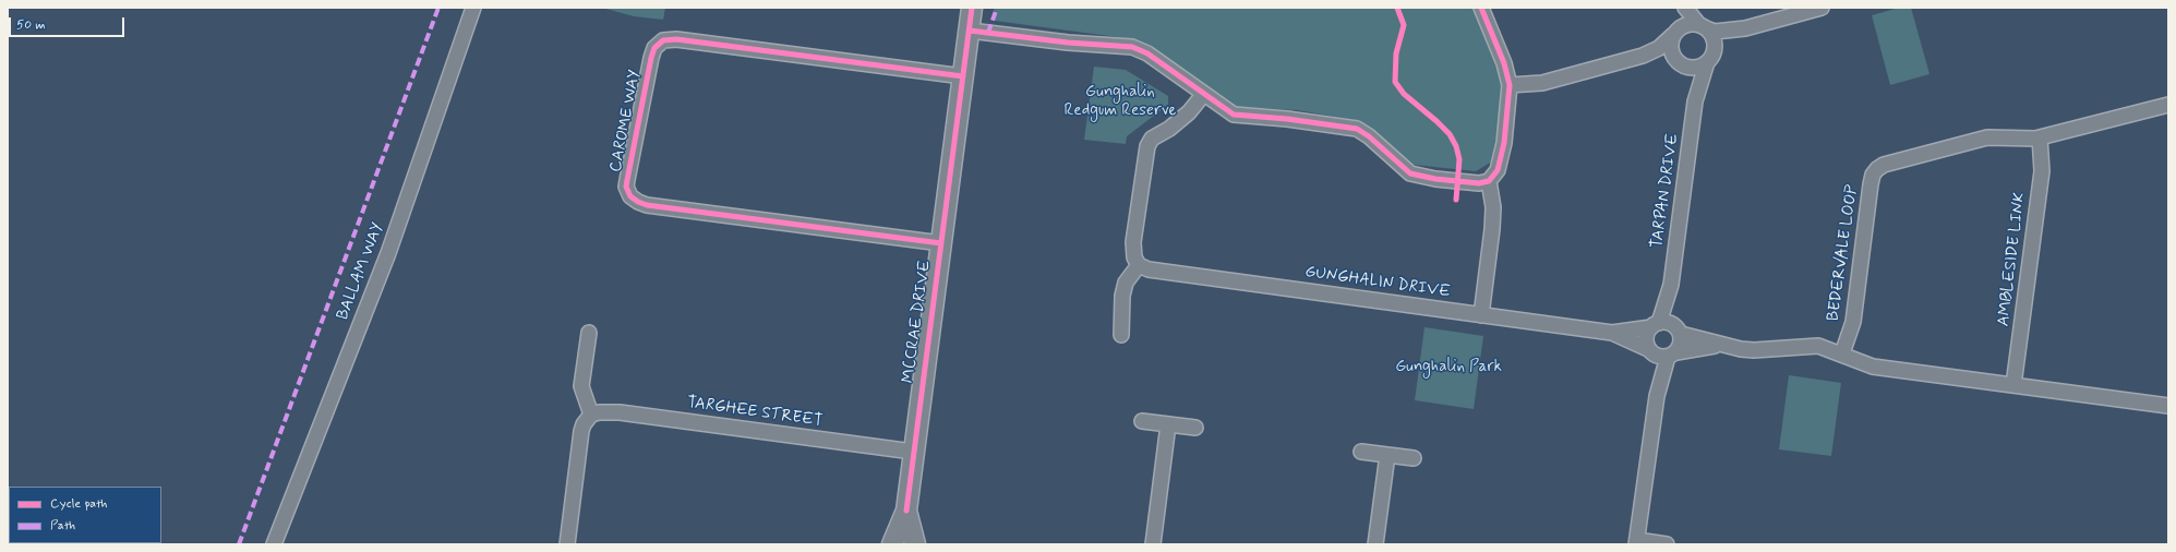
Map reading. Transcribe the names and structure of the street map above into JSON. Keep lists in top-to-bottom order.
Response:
{
  "streets": {
    "street": [
      "CAROME WAY",
      "TARPAN DRIVE",
      "BEDERVALE LOOP",
      "AMBLESIDE LINK",
      "BALLAM WAY",
      "GUNGHALIN DRIVE",
      "MCCRAE DRIVE",
      "TARGHEE STREET"
    ]
  },
  "crossings": [
    ["CAROME WAY", "MCCRAE DRIVE"],
    ["TARPAN DRIVE", "GUNGHALIN DRIVE"],
    ["BEDERVALE LOOP", "AMBLESIDE LINK"],
    ["MCCRAE DRIVE", "TARGHEE STREET"]
  ],
  "parks": ["Gunghalin Redgum Reserve", "Gunghalin Park"],
  "legend": ["Cycle path", "Path"],
  "scale_bar": "50 m"
}
